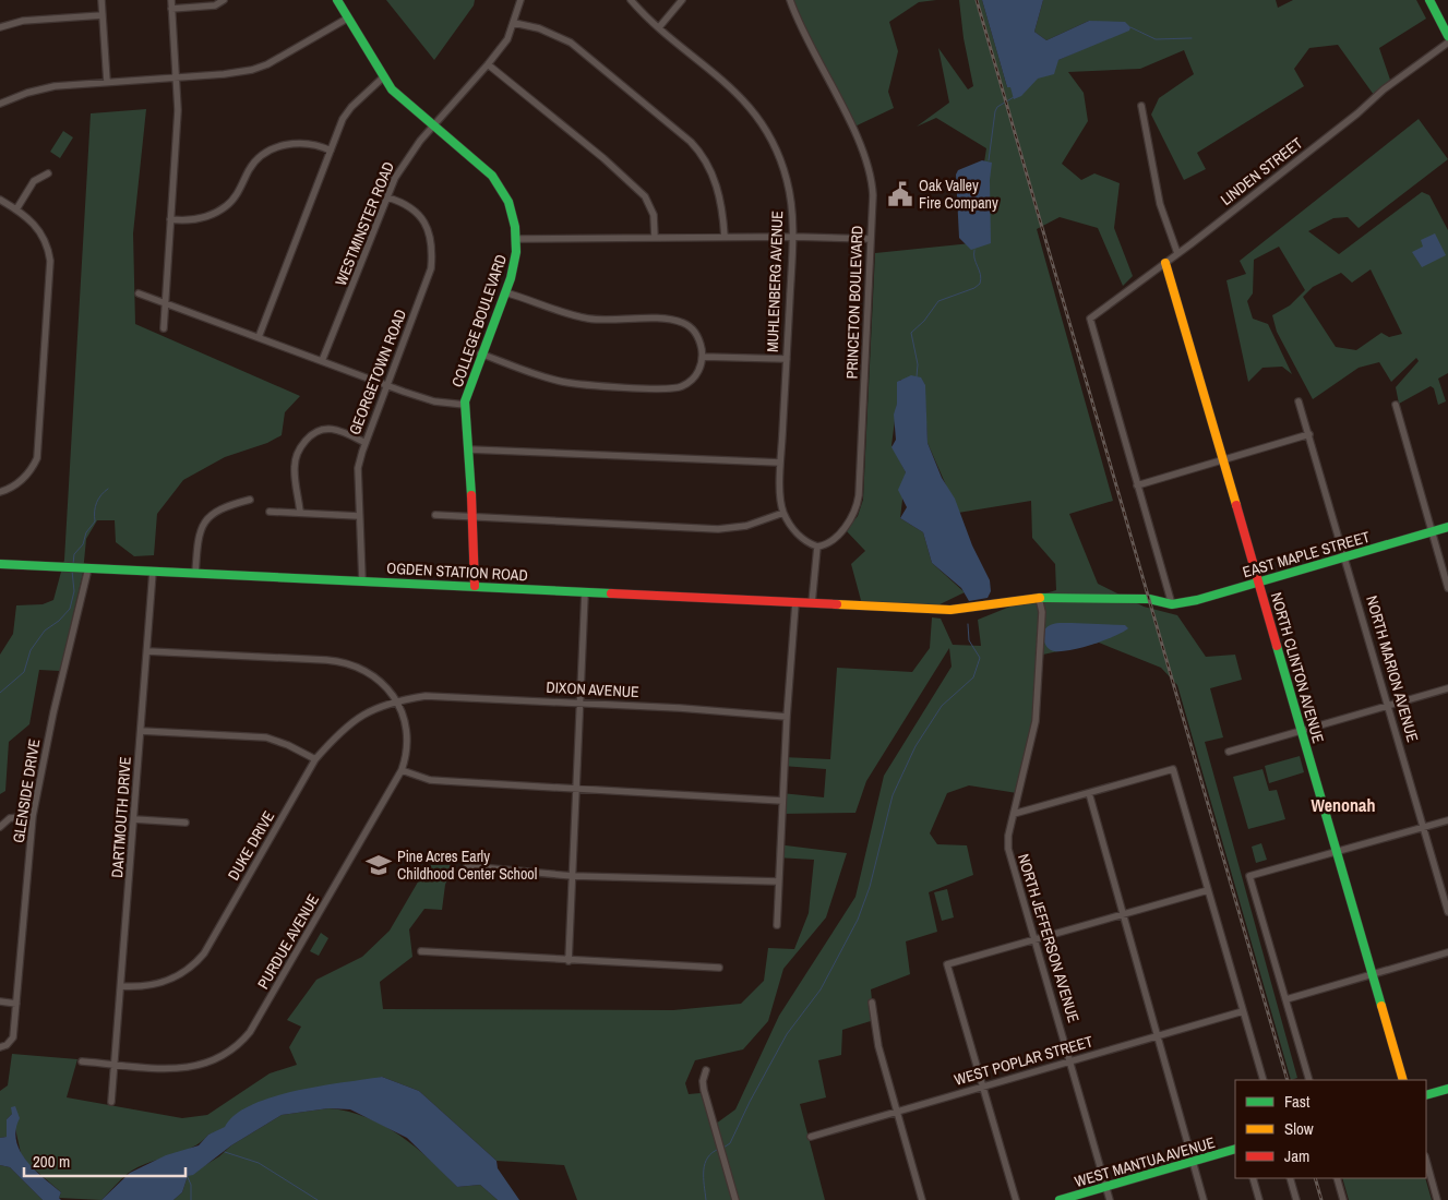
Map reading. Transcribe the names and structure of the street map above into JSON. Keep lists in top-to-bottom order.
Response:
{
  "streets": {
    "street": [
      "LINDEN STREET",
      "WESTMINSTER ROAD",
      "MUHLENBERG AVENUE",
      "PRINCETON BOULEVARD",
      "COLLEGE BOULEVARD",
      "GEORGETOWN ROAD",
      "EAST MAPLE STREET",
      "OGDEN STATION ROAD",
      "NORTH CLINTON AVENUE",
      "NORTH MARION AVENUE",
      "DIXON AVENUE",
      "GLENSIDE DRIVE",
      "DARTMOUTH DRIVE",
      "DUKE DRIVE",
      "NORTH JEFFERSON AVENUE",
      "PURDUE AVENUE",
      "WEST POPLAR STREET",
      "WEST MANTUA AVENUE"
    ]
  },
  "crossings": [
    ["LINDEN STREET", "NORTH CLINTON AVENUE"],
    ["WESTMINSTER ROAD", "COLLEGE BOULEVARD"],
    ["WESTMINSTER ROAD", "GEORGETOWN ROAD"],
    ["COLLEGE BOULEVARD", "OGDEN STATION ROAD"],
    ["GEORGETOWN ROAD", "OGDEN STATION ROAD"],
    ["EAST MAPLE STREET", "OGDEN STATION ROAD"],
    ["EAST MAPLE STREET", "NORTH CLINTON AVENUE"],
    ["EAST MAPLE STREET", "NORTH MARION AVENUE"],
    ["OGDEN STATION ROAD", "GLENSIDE DRIVE"],
    ["OGDEN STATION ROAD", "DARTMOUTH DRIVE"],
    ["OGDEN STATION ROAD", "NORTH JEFFERSON AVENUE"],
    ["DIXON AVENUE", "DUKE DRIVE"],
    ["DIXON AVENUE", "PURDUE AVENUE"],
    ["DARTMOUTH DRIVE", "DUKE DRIVE"],
    ["DARTMOUTH DRIVE", "PURDUE AVENUE"],
    ["DUKE DRIVE", "PURDUE AVENUE"],
    ["NORTH JEFFERSON AVENUE", "WEST POPLAR STREET"],
    ["NORTH JEFFERSON AVENUE", "WEST MANTUA AVENUE"]
  ],
  "districts": ["Wenonah"],
  "places": {
    "public building": ["Oak Valley Fire Company"],
    "school or university": ["Pine Acres Early Childhood Center School"]
  },
  "legend": ["Fast", "Slow", "Jam"],
  "scale_bar": "200 m"
}
